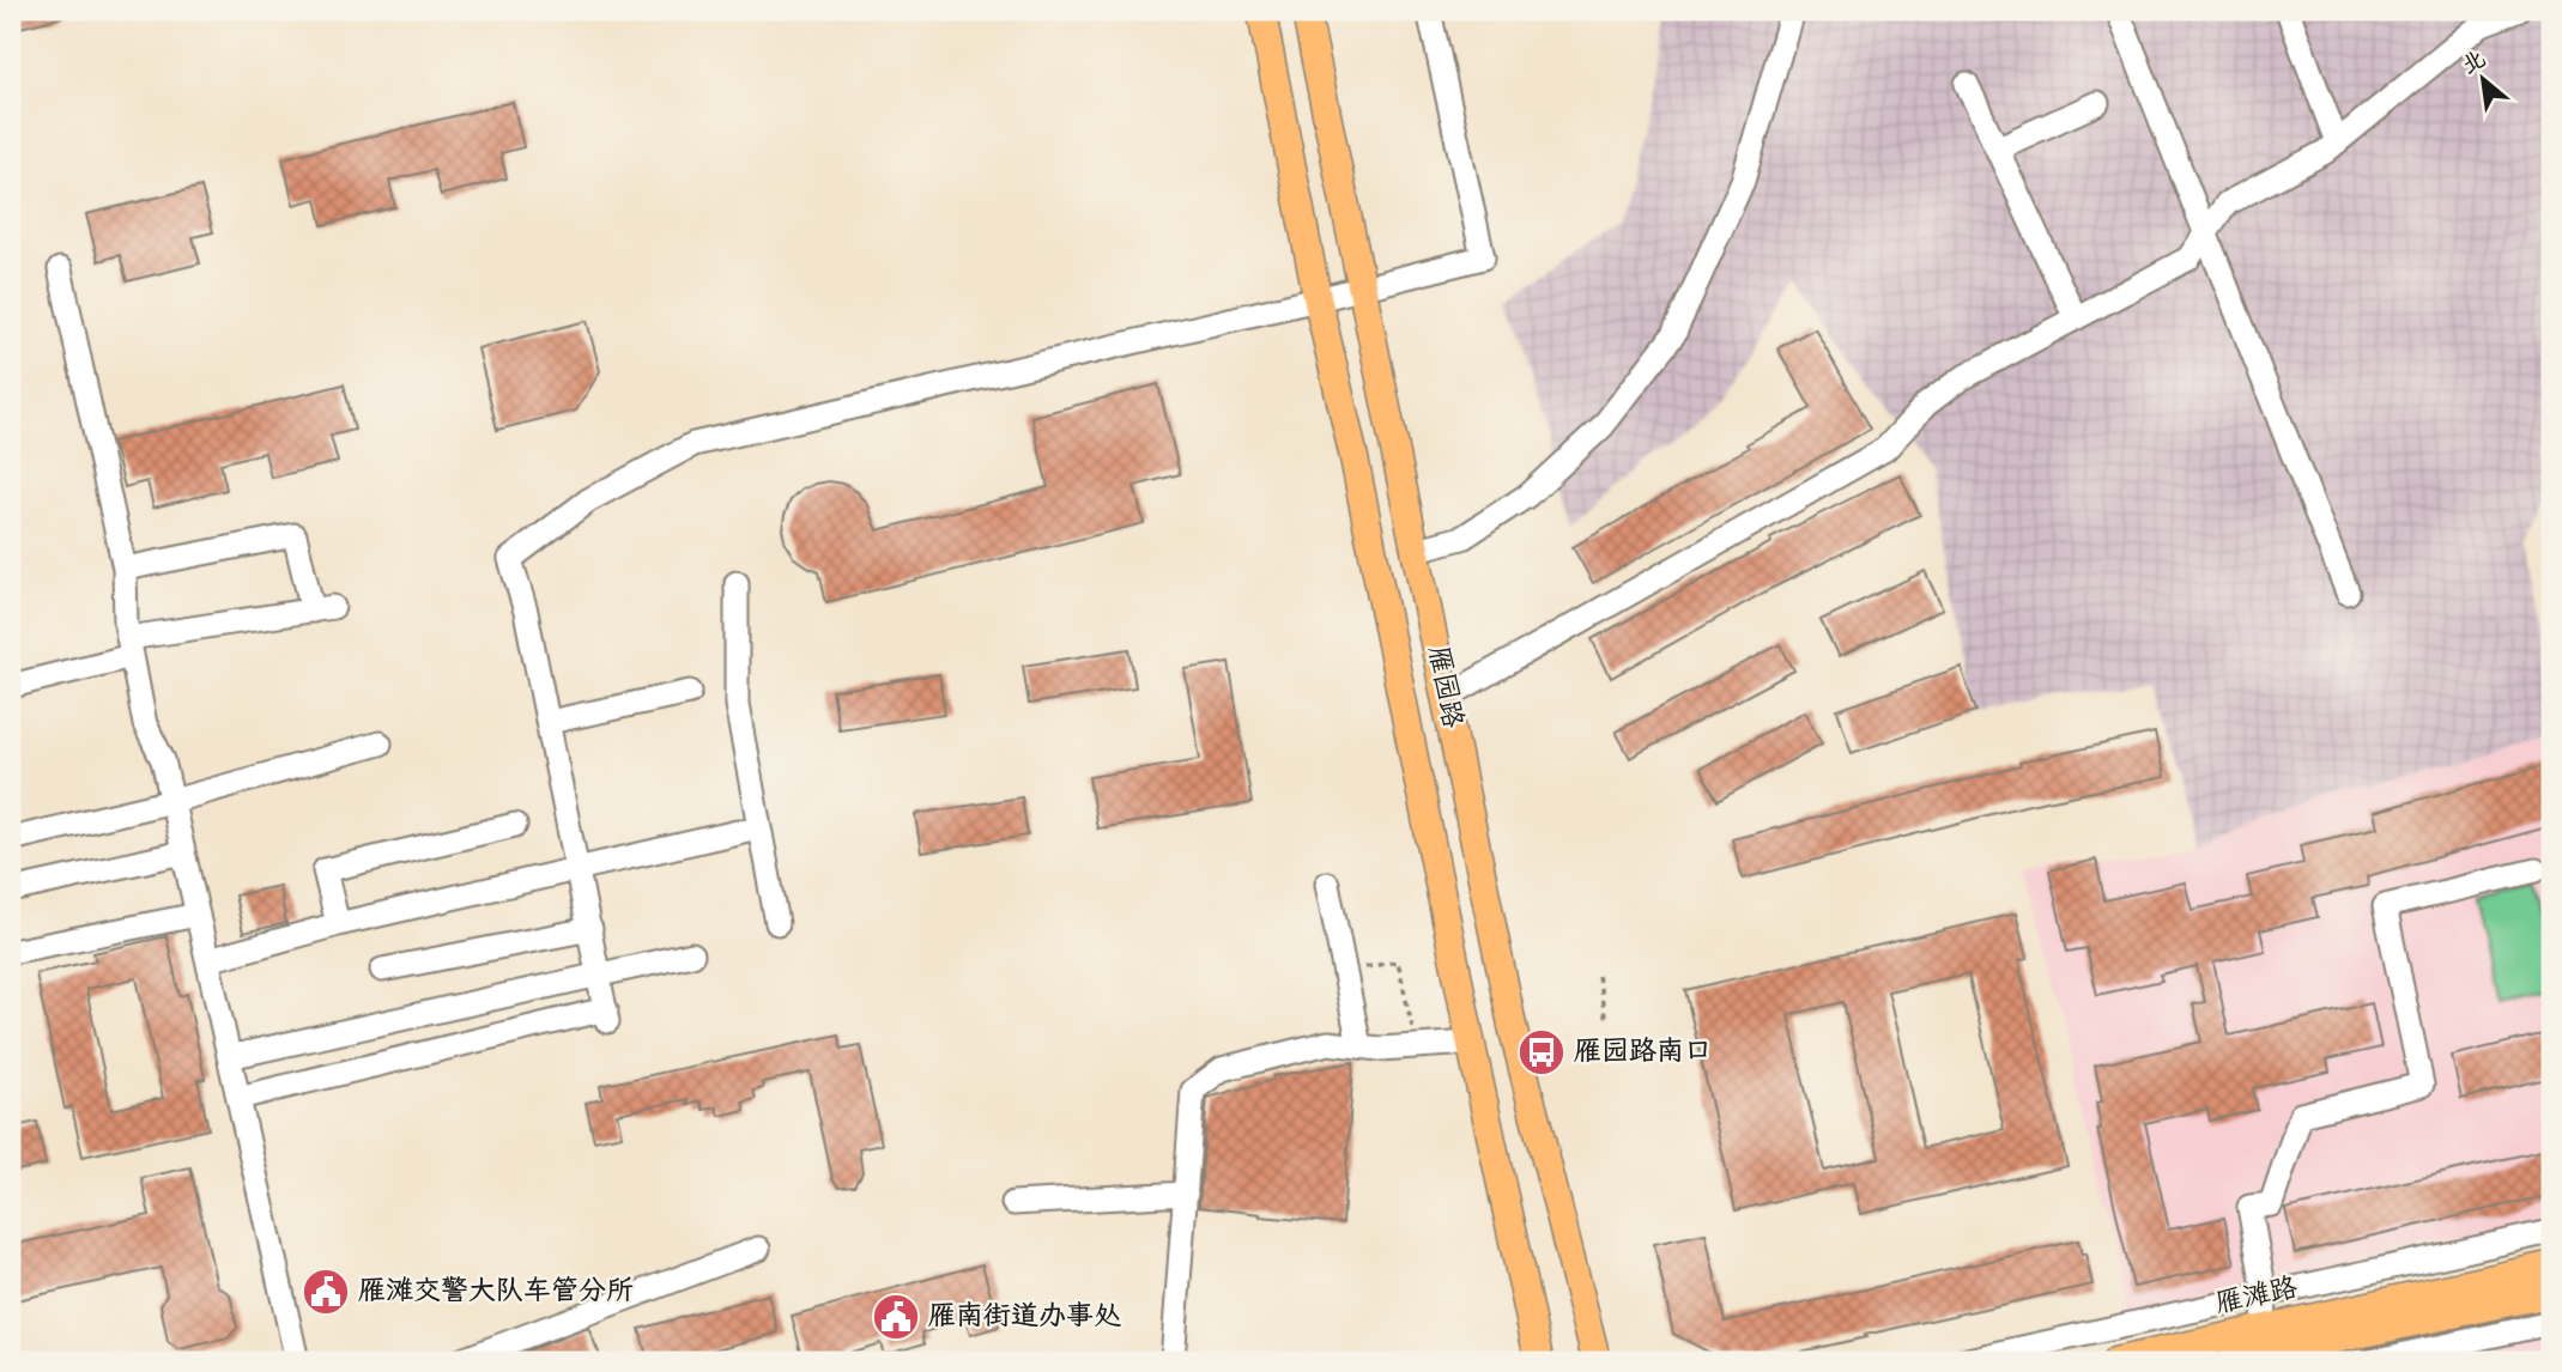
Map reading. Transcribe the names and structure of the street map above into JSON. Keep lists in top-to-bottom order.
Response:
{
  "streets": {
    "main road": ["雁园路", "雁滩路"]
  },
  "places": {
    "bus stop": ["雁园路南口"],
    "public building": ["雁滩交警大队车管分所", "雁南街道办事处"]
  },
  "north": "top left"
}
